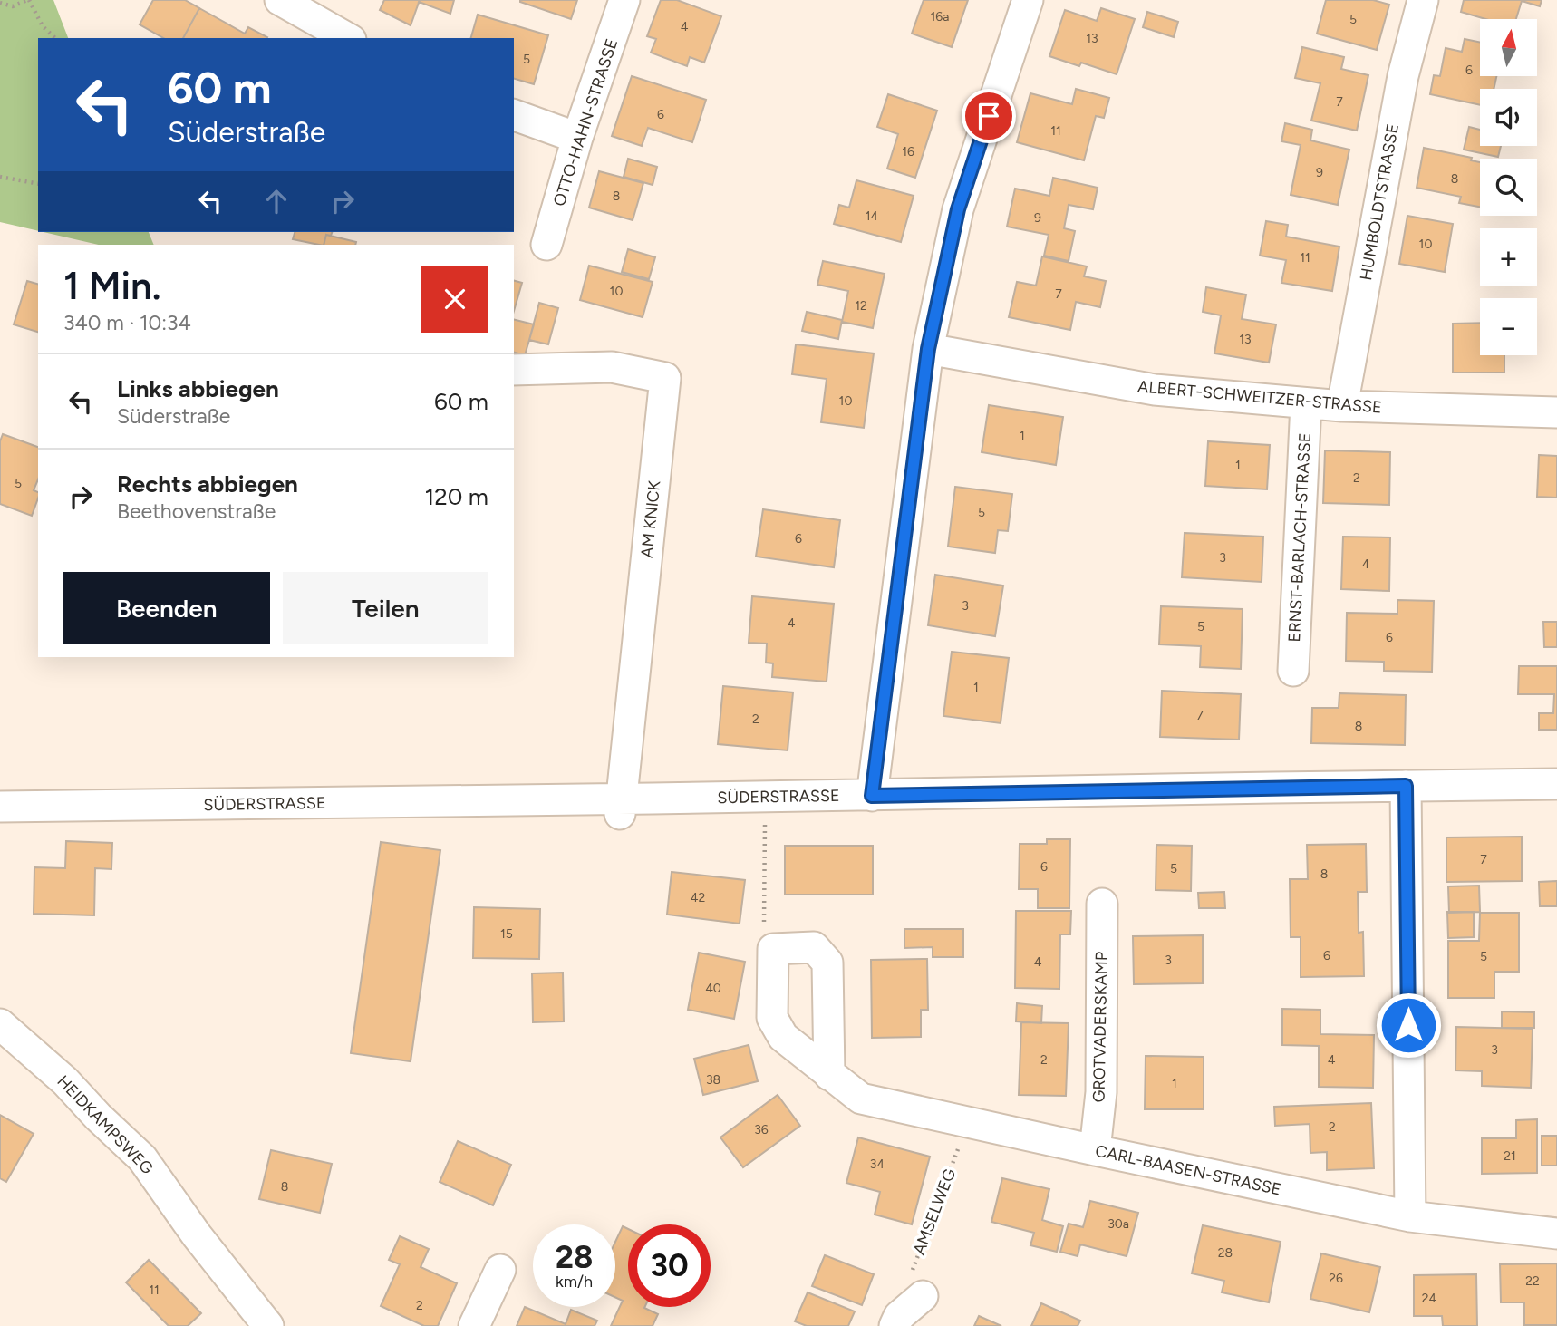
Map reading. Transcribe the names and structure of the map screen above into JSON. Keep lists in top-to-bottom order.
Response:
{
  "streets": {
    "street": [
      "OTTO-HAHN-STRASSE",
      "HUMBOLDTSTRASSE",
      "ALBERT-SCHWEITZER-STRASSE",
      "AM KNICK",
      "ERNST-BARLACH-STRASSE",
      "SÜDERSTRASSE",
      "GROTVADERSKAMP",
      "HEIDKAMPSWEG",
      "CARL-BAASEN-STRASSE"
    ],
    "path": ["AMSELWEG"]
  },
  "crossings": [
    ["HUMBOLDTSTRASSE", "ALBERT-SCHWEITZER-STRASSE"],
    ["ALBERT-SCHWEITZER-STRASSE", "ERNST-BARLACH-STRASSE"],
    ["AM KNICK", "SÜDERSTRASSE"],
    ["GROTVADERSKAMP", "CARL-BAASEN-STRASSE"],
    ["CARL-BAASEN-STRASSE", "AMSELWEG"]
  ],
  "house_numbers": [
    "16a",
    "5",
    "4",
    "13",
    "5",
    "6",
    "7",
    "6",
    "11",
    "16",
    "9",
    "8",
    "8",
    "14",
    "9",
    "10",
    "11",
    "10",
    "7",
    "12",
    "13",
    "10",
    "1",
    "1",
    "2",
    "5",
    "5",
    "6",
    "3",
    "4",
    "3",
    "4",
    "5",
    "6",
    "1",
    "7",
    "2",
    "8",
    "7",
    "6",
    "5",
    "8",
    "42",
    "15",
    "6",
    "5",
    "3",
    "4",
    "40",
    "3",
    "2",
    "4",
    "38",
    "1",
    "2",
    "36",
    "21",
    "34",
    "8",
    "30a",
    "28",
    "26",
    "22",
    "11",
    "24",
    "2"
  ],
  "north": "top",
  "page": {
    "map_buttons": ["+", "−"],
    "turn": ["60 m", "Süderstraße"],
    "heading": ["1 Min.", "340 m · 10:34"],
    "list": [
      {
        "name": "Links abbiegen",
        "note": "Süderstraße",
        "value": "60 m"
      },
      {
        "name": "Rechts abbiegen",
        "note": "Beethovenstraße",
        "value": "120 m"
      }
    ],
    "buttons": ["Beenden", "Teilen"],
    "speed": "28 km/h",
    "limit": "30"
  }
}
